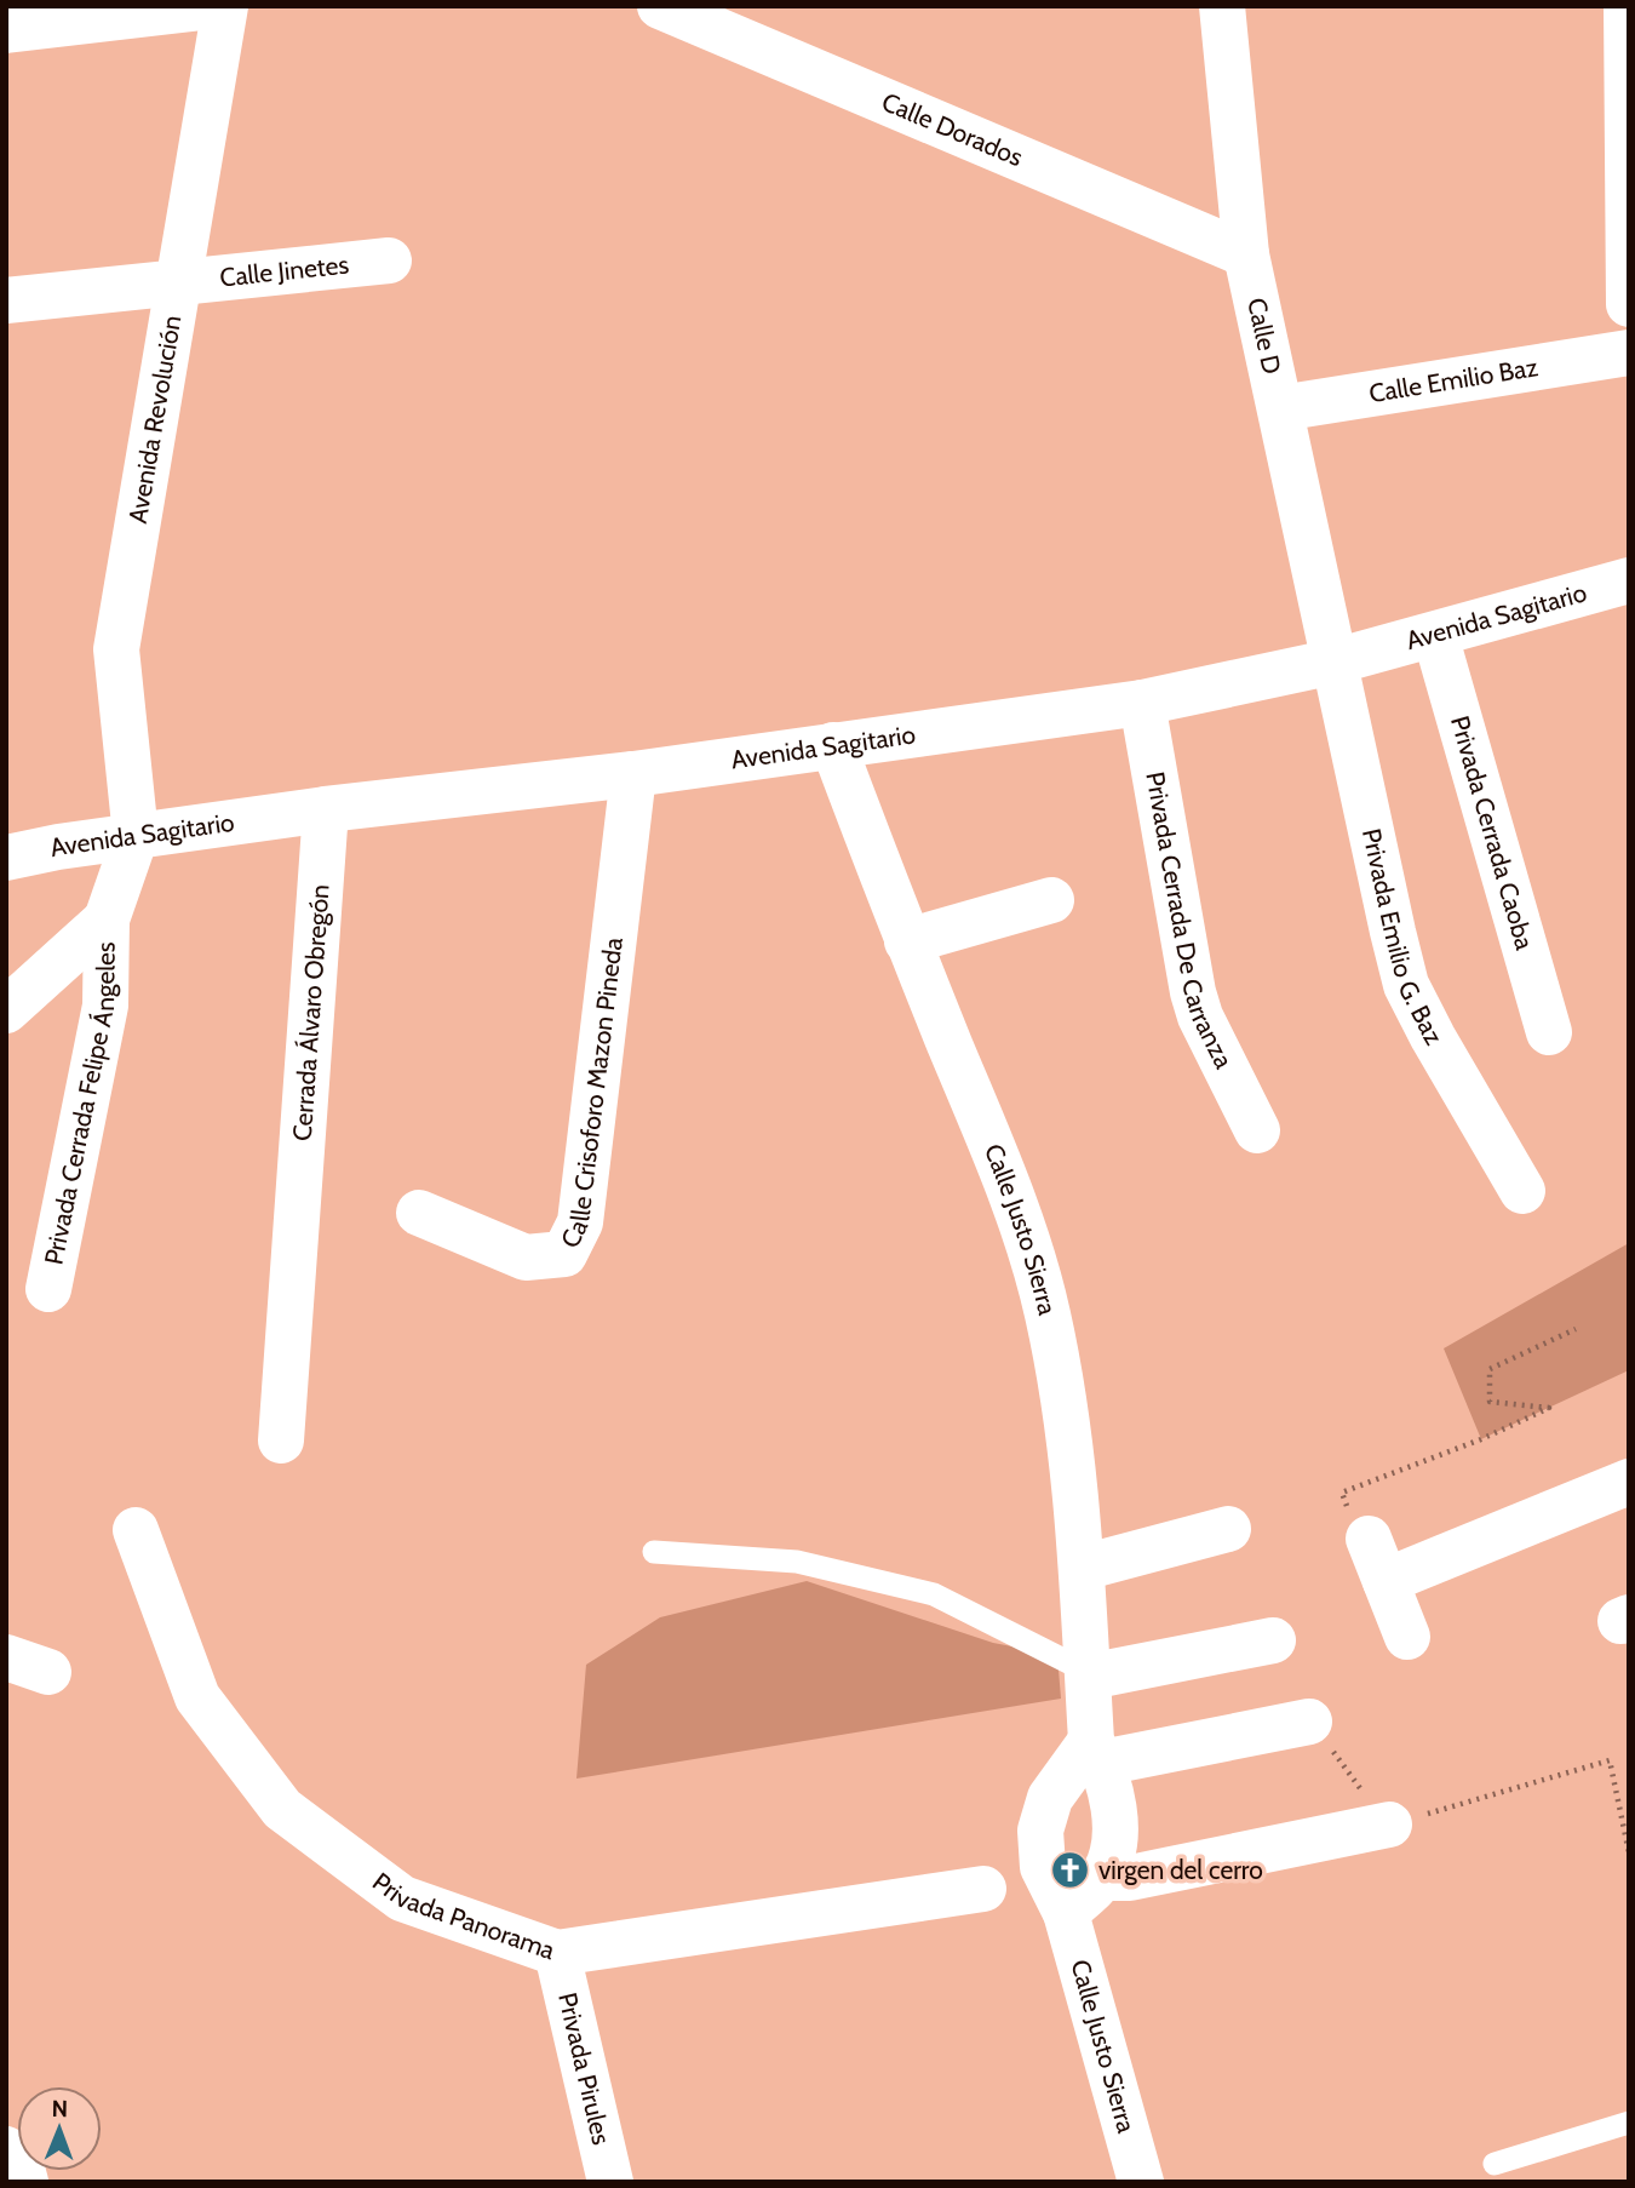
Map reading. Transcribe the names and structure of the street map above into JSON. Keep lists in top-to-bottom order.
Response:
{
  "streets": {
    "street": [
      "Calle Dorados",
      "Calle Jinetes",
      "Calle D",
      "Calle Emilio Baz",
      "Avenida Revolución",
      "Avenida Sagitario",
      "Privada Cerrada Caoba",
      "Privada Cerrada De Carranza",
      "Privada Emilio G. Baz",
      "Cerrada Álvaro Obregón",
      "Calle Crisoforo Mazon Pineda",
      "Privada Cerrada Felipe Ángeles",
      "Calle Justo Sierra",
      "Privada Panorama",
      "Privada Pirules"
    ]
  },
  "crossings": [
    ["Calle Dorados", "Calle D"],
    ["Calle Jinetes", "Avenida Revolución"],
    ["Calle D", "Calle Emilio Baz"],
    ["Calle D", "Avenida Sagitario"],
    ["Calle D", "Privada Emilio G. Baz"],
    ["Avenida Revolución", "Avenida Sagitario"],
    ["Avenida Sagitario", "Privada Cerrada Caoba"],
    ["Avenida Sagitario", "Privada Cerrada De Carranza"],
    ["Avenida Sagitario", "Privada Emilio G. Baz"],
    ["Avenida Sagitario", "Cerrada Álvaro Obregón"],
    ["Avenida Sagitario", "Calle Crisoforo Mazon Pineda"],
    ["Avenida Sagitario", "Calle Justo Sierra"],
    ["Privada Panorama", "Privada Pirules"]
  ],
  "places": {
    "church": ["virgen del cerro"]
  },
  "north": "top"
}
